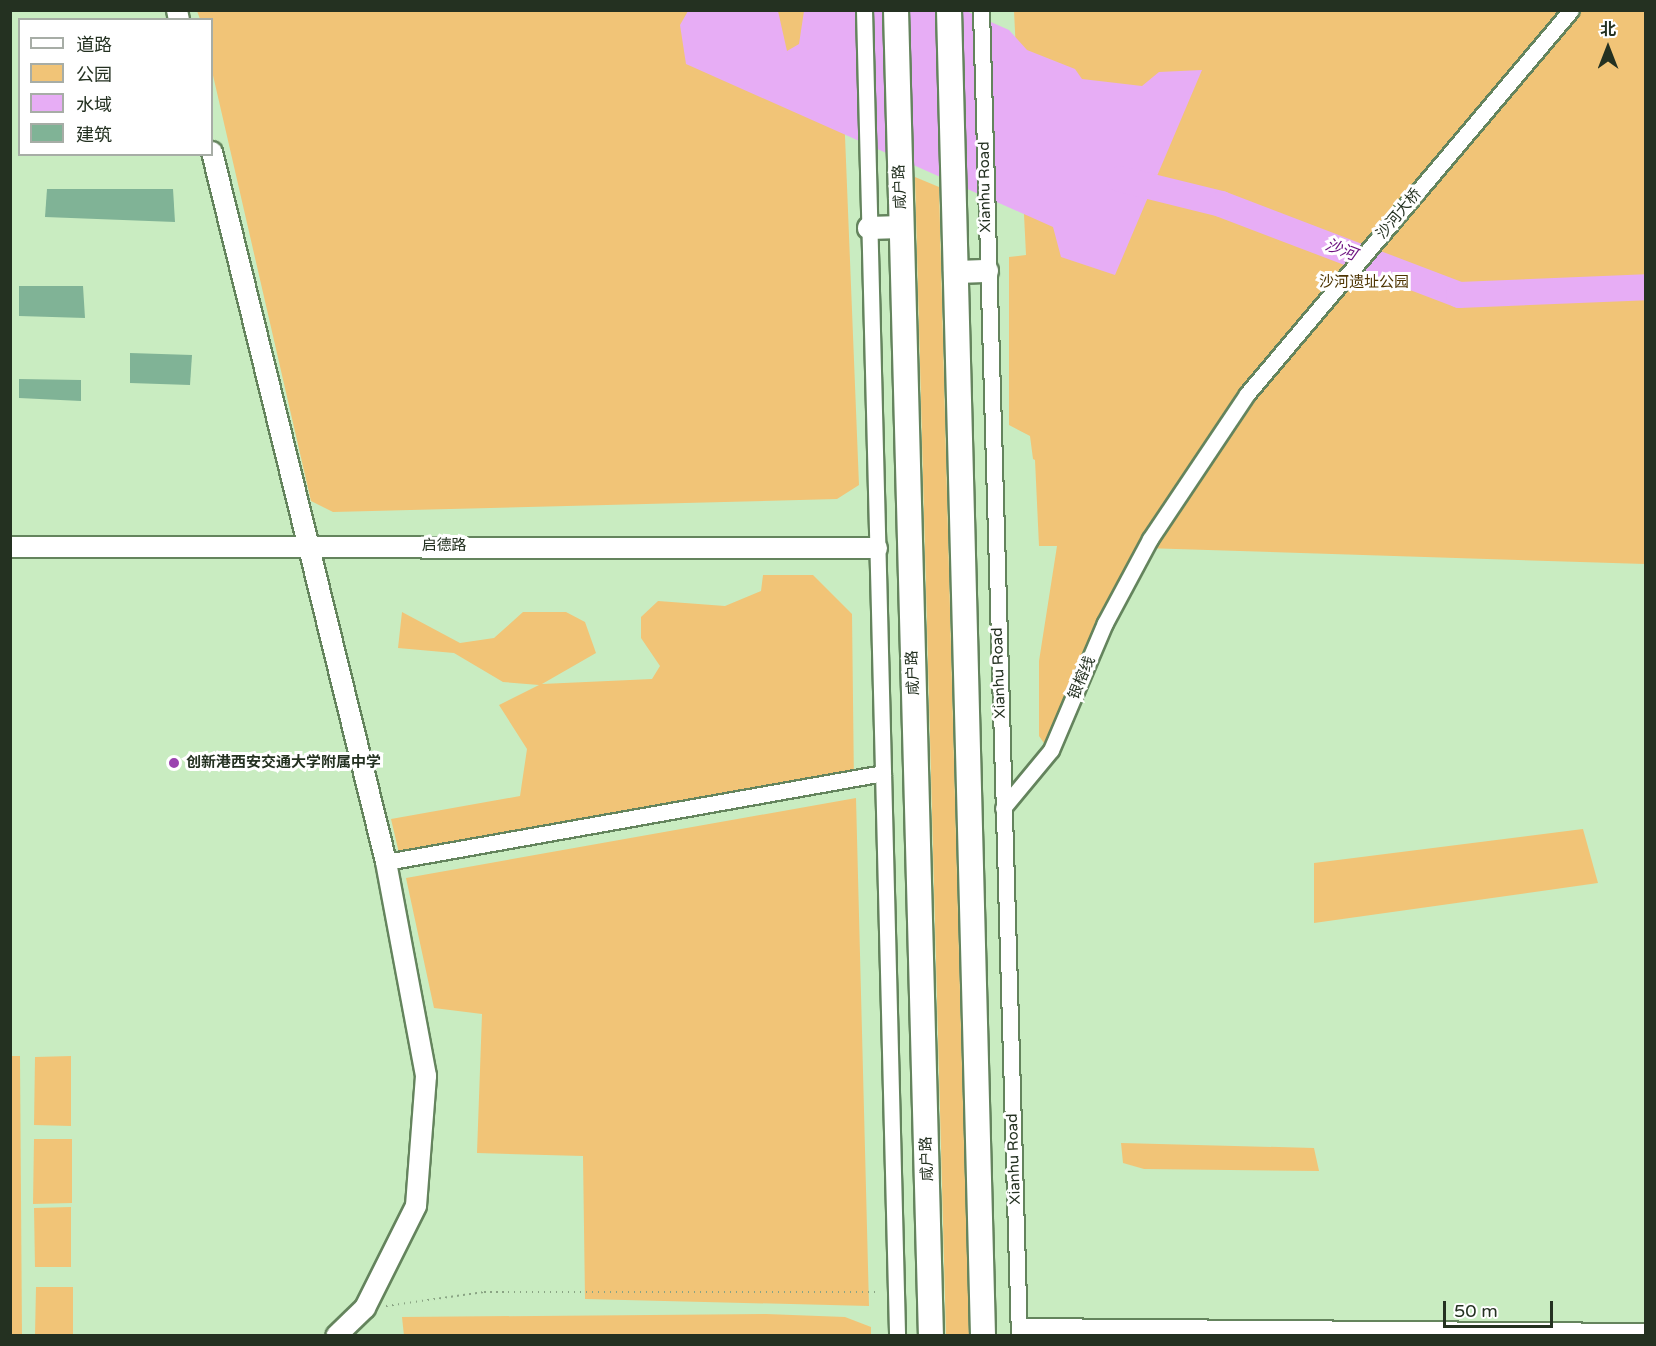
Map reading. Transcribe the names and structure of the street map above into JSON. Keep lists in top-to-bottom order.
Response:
{
  "streets": {
    "main road": ["咸户路"],
    "street": [
      "Xianhu Road",
      "沙河大桥",
      "启德路",
      "银榕线"
    ]
  },
  "crossings": [
    ["Xianhu Road", "银榕线"],
    ["沙河大桥", "银榕线"]
  ],
  "water": ["沙河"],
  "parks": ["沙河遗址公园"],
  "places": ["创新港西安交通大学附属中学"],
  "legend": [
    "道路",
    "公园",
    "水域",
    "建筑"
  ],
  "scale_bar": "50 m",
  "north": "top"
}
